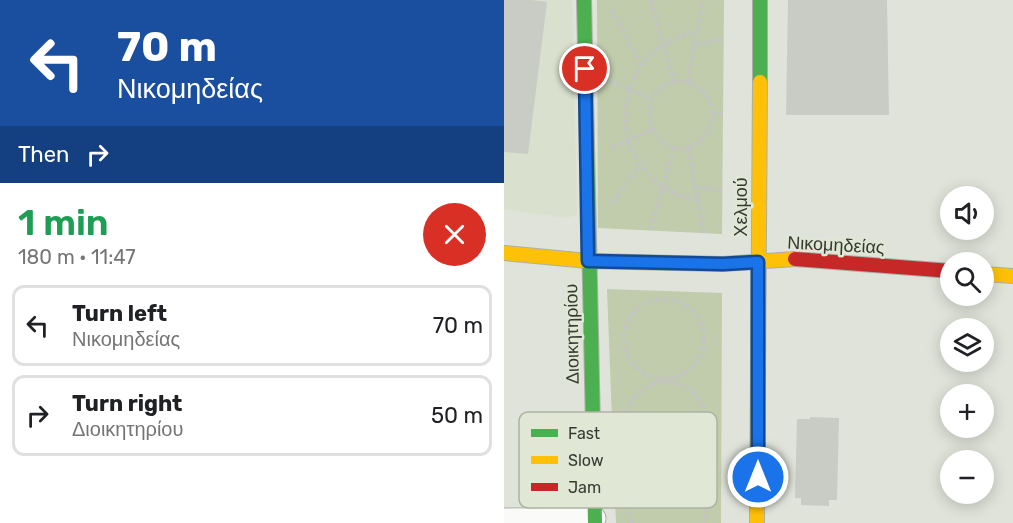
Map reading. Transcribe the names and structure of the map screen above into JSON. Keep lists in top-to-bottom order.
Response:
{
  "streets": {
    "street": ["Χελμού", "Νικομηδείας", "Διοικητηρίου"]
  },
  "crossings": [
    ["Χελμού", "Νικομηδείας"],
    ["Νικομηδείας", "Διοικητηρίου"]
  ],
  "legend": ["Fast", "Slow", "Jam"],
  "page": {
    "turn": ["70 m", "Νικομηδείας"],
    "then": "Then",
    "heading": ["1 min", "180 m · 11:47"],
    "map_buttons": ["+", "−"],
    "list": [
      {
        "name": "Turn left",
        "note": "Νικομηδείας",
        "value": "70 m"
      },
      {
        "name": "Turn right",
        "note": "Διοικητηρίου",
        "value": "50 m"
      }
    ]
  }
}
